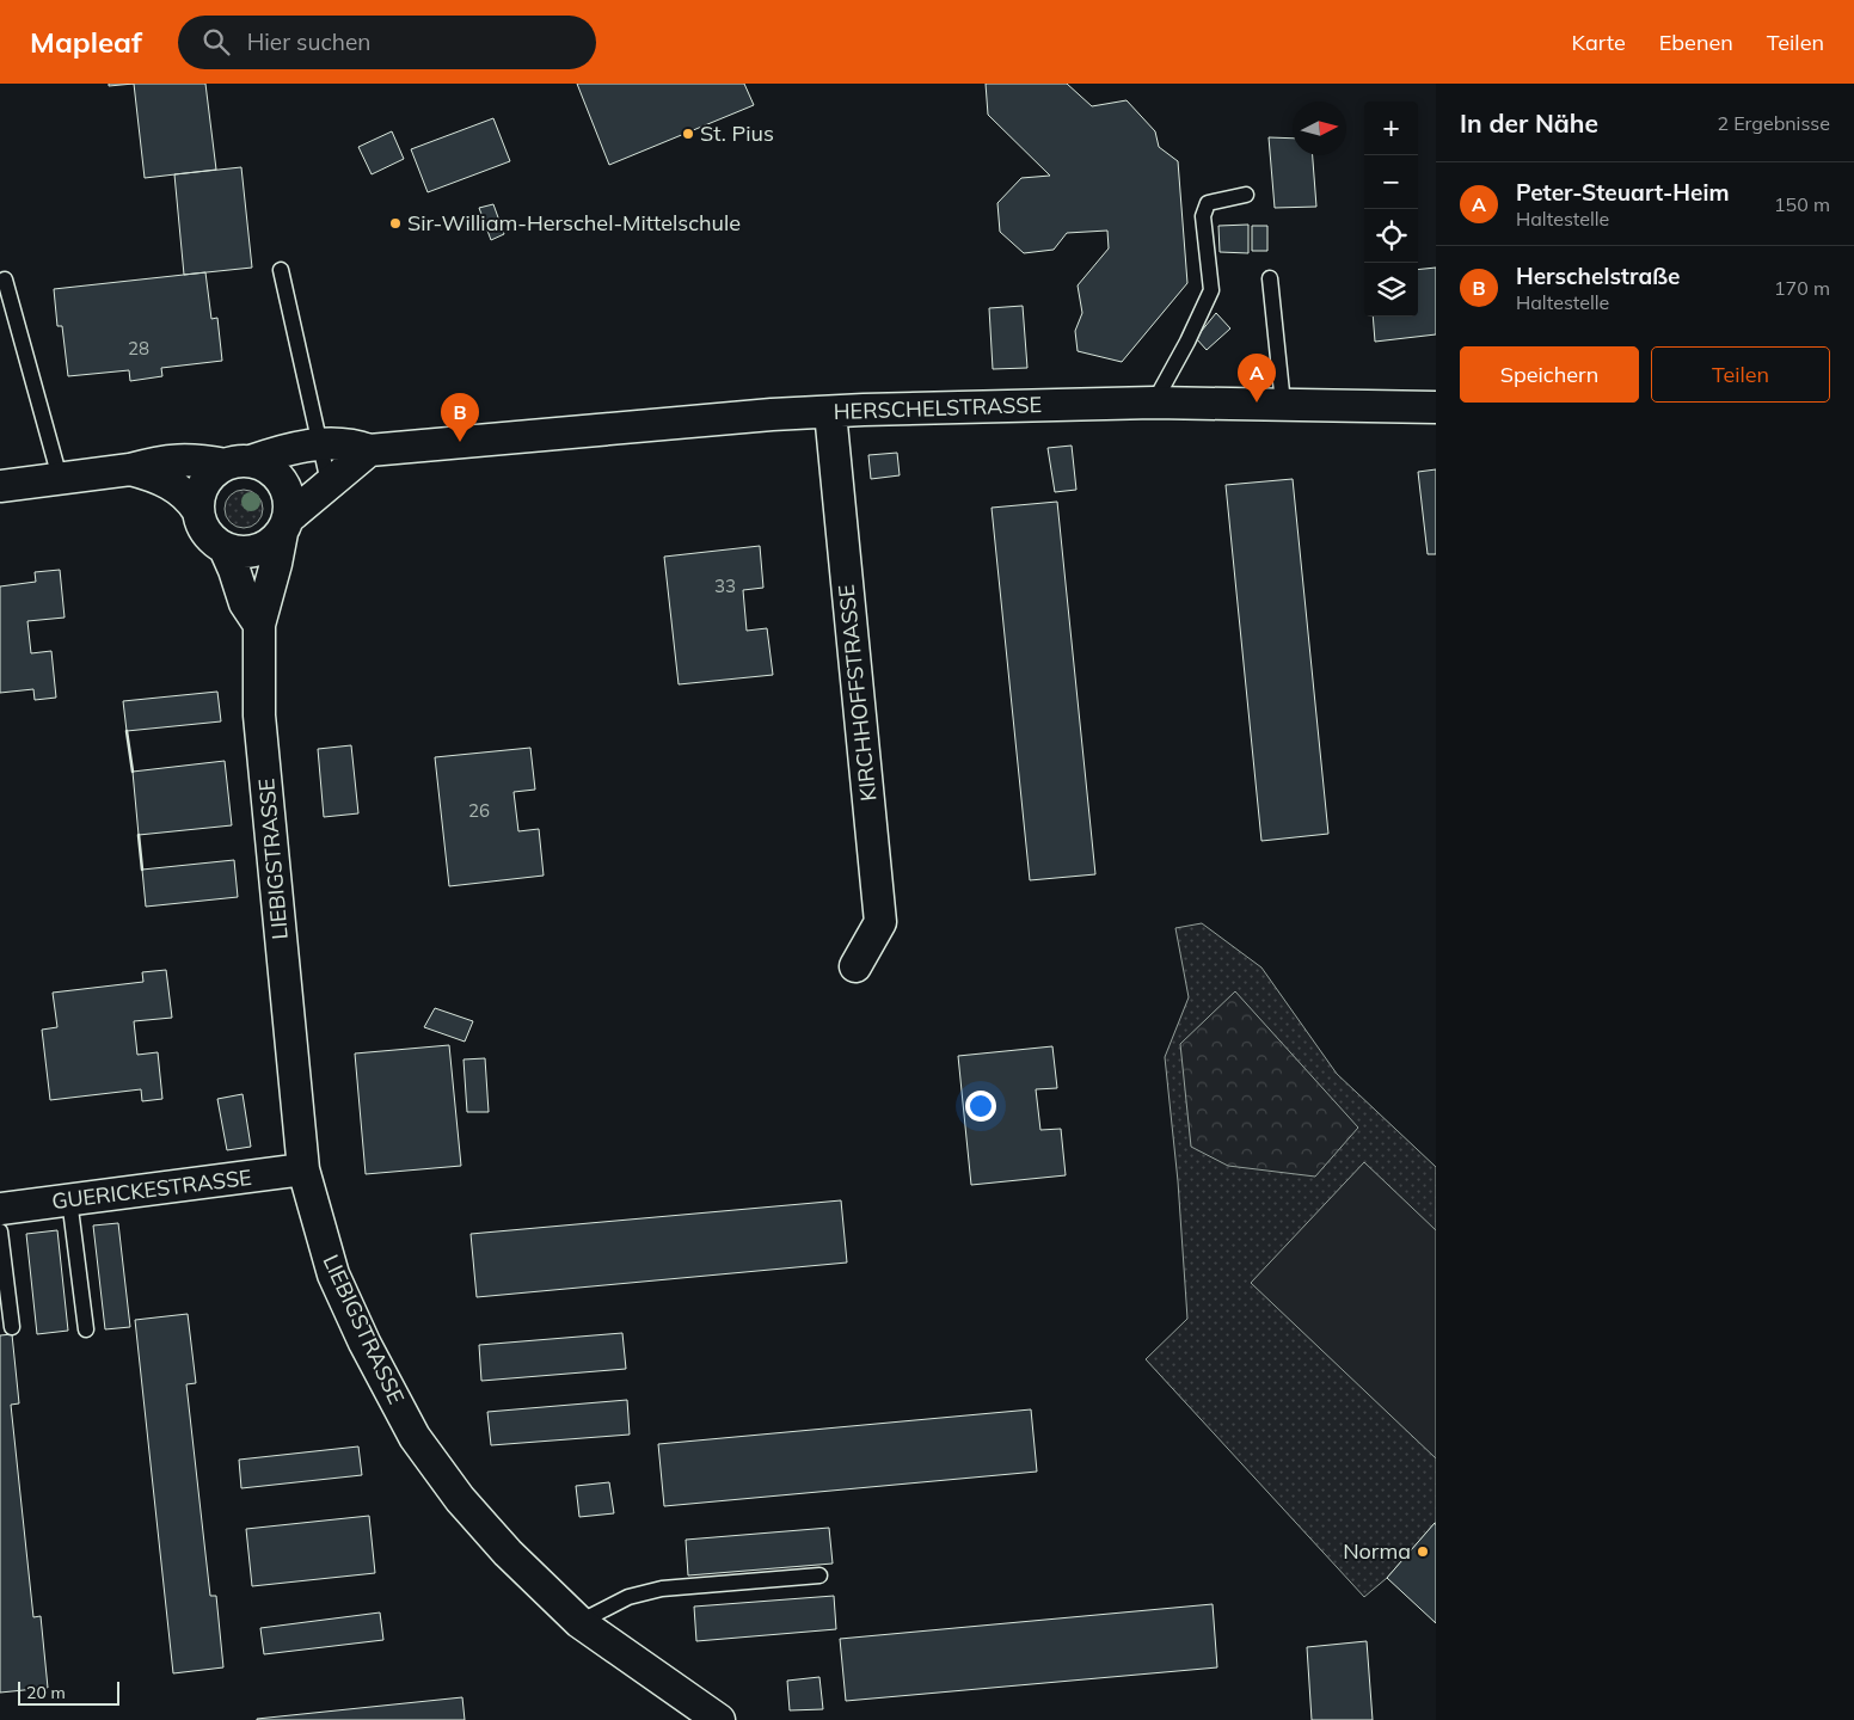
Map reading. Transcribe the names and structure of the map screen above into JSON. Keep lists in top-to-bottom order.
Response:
{
  "streets": {
    "street": [
      "HERSCHELSTRASSE",
      "KIRCHHOFFSTRASSE",
      "LIEBIGSTRASSE",
      "GUERICKESTRASSE"
    ]
  },
  "crossings": [
    ["HERSCHELSTRASSE", "KIRCHHOFFSTRASSE"],
    ["HERSCHELSTRASSE", "LIEBIGSTRASSE"],
    ["LIEBIGSTRASSE", "GUERICKESTRASSE"]
  ],
  "places": ["St. Pius", "Sir-William-Herschel-Mittelschule", "Norma"],
  "house_numbers": ["28", "33", "26"],
  "scale_bar": "20 m",
  "north": "right",
  "page": {
    "header": "Mapleaf",
    "search": "Hier suchen",
    "nav": ["Karte", "Ebenen", "Teilen"],
    "heading": ["In der Nähe", "2 Ergebnisse"],
    "map_buttons": ["+", "−"],
    "list": [
      {
        "mark": "A",
        "name": "Peter-Steuart-Heim",
        "note": "Haltestelle",
        "value": "150 m"
      },
      {
        "mark": "B",
        "name": "Herschelstraße",
        "note": "Haltestelle",
        "value": "170 m"
      }
    ],
    "buttons": ["Speichern", "Teilen"],
    "pins": ["A", "B"],
    "scale": "20 m"
  }
}
